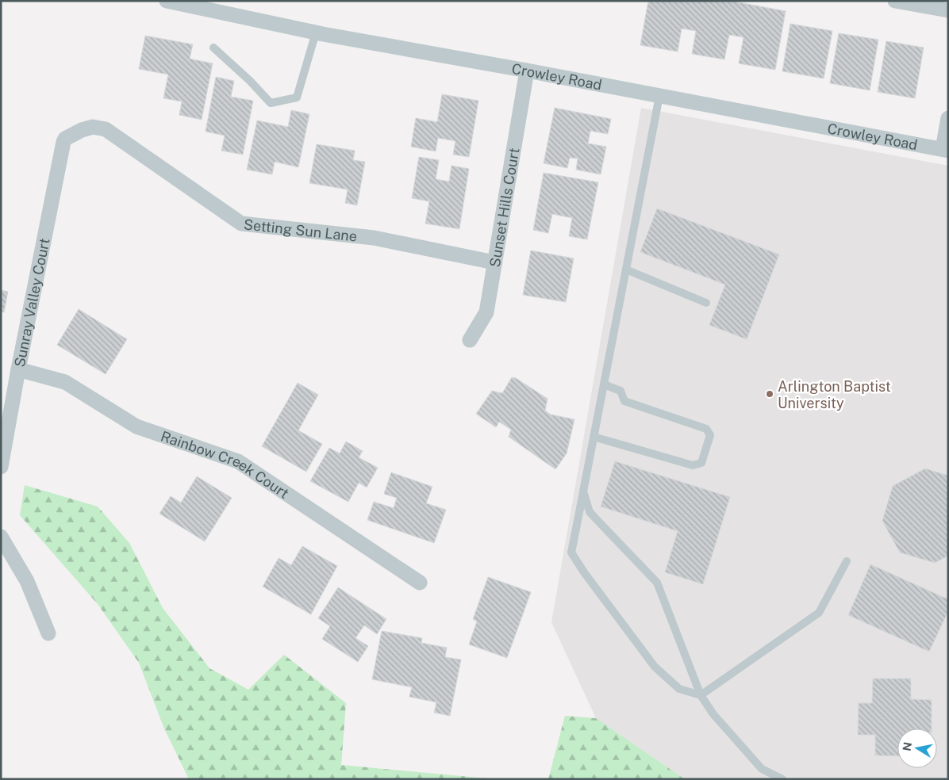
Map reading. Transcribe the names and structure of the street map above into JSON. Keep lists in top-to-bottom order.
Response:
{
  "streets": {
    "street": [
      "Crowley Road",
      "Sunset Hills Court",
      "Setting Sun Lane",
      "Sunray Valley Court",
      "Rainbow Creek Court"
    ]
  },
  "crossings": [
    ["Crowley Road", "Sunset Hills Court"],
    ["Sunset Hills Court", "Setting Sun Lane"],
    ["Setting Sun Lane", "Sunray Valley Court"],
    ["Sunray Valley Court", "Rainbow Creek Court"]
  ],
  "places": ["Arlington Baptist University"],
  "north": "left"
}
